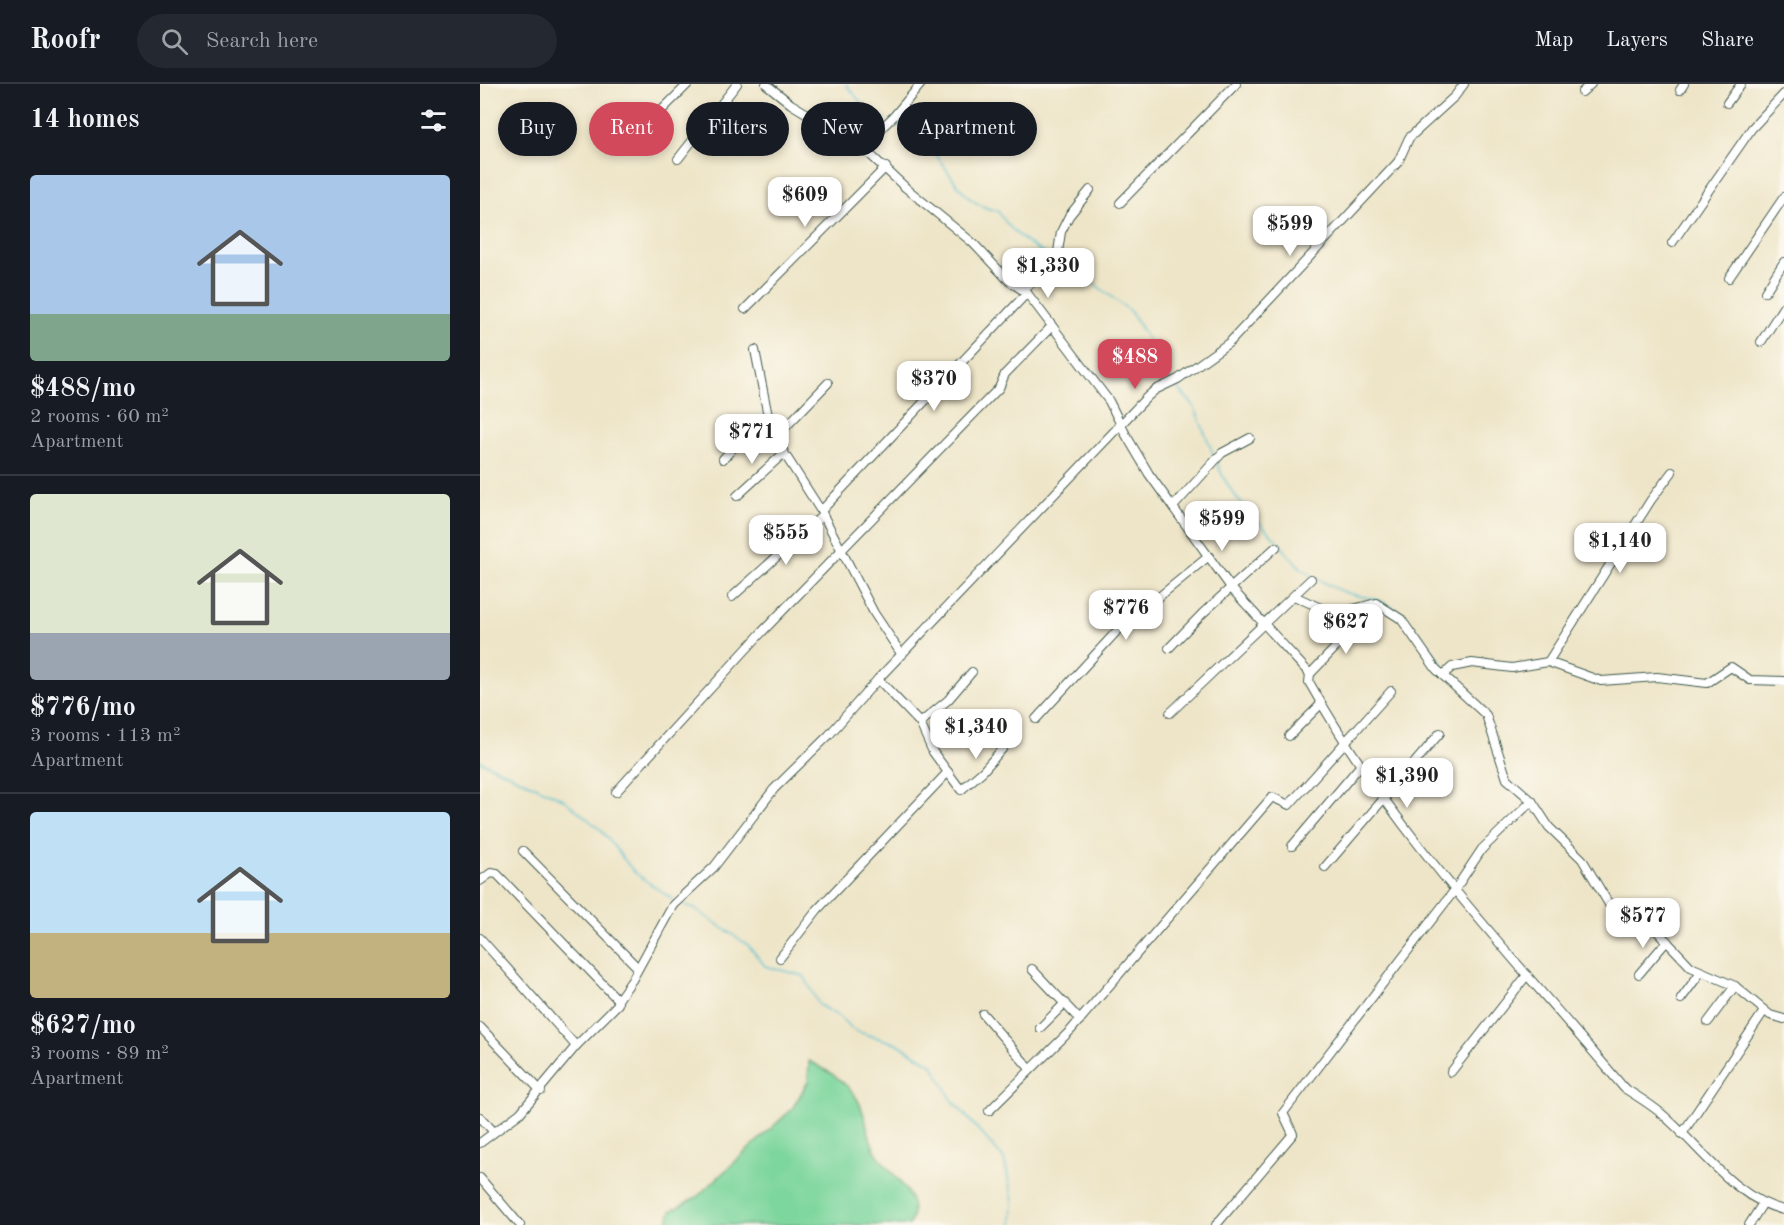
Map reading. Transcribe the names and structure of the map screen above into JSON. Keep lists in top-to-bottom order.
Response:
{
  "page": {
    "header": "Roofr",
    "search": "Search here",
    "nav": ["Map", "Layers", "Share"],
    "heading": "14 homes",
    "chip": [
      "Buy",
      "Rent",
      "Filters",
      "New",
      "Apartment"
    ],
    "list": [
      {
        "name": "$488/mo",
        "note": "2 rooms · 60 m² · Apartment"
      },
      {
        "name": "$776/mo",
        "note": "3 rooms · 113 m² · Apartment"
      },
      {
        "name": "$627/mo",
        "note": "3 rooms · 89 m² · Apartment"
      }
    ],
    "price": [
      "$609",
      "$599",
      "$1,330",
      "$488",
      "$370",
      "$771",
      "$599",
      "$555",
      "$1,140",
      "$776",
      "$627",
      "$1,340",
      "$1,390",
      "$577"
    ]
  }
}
